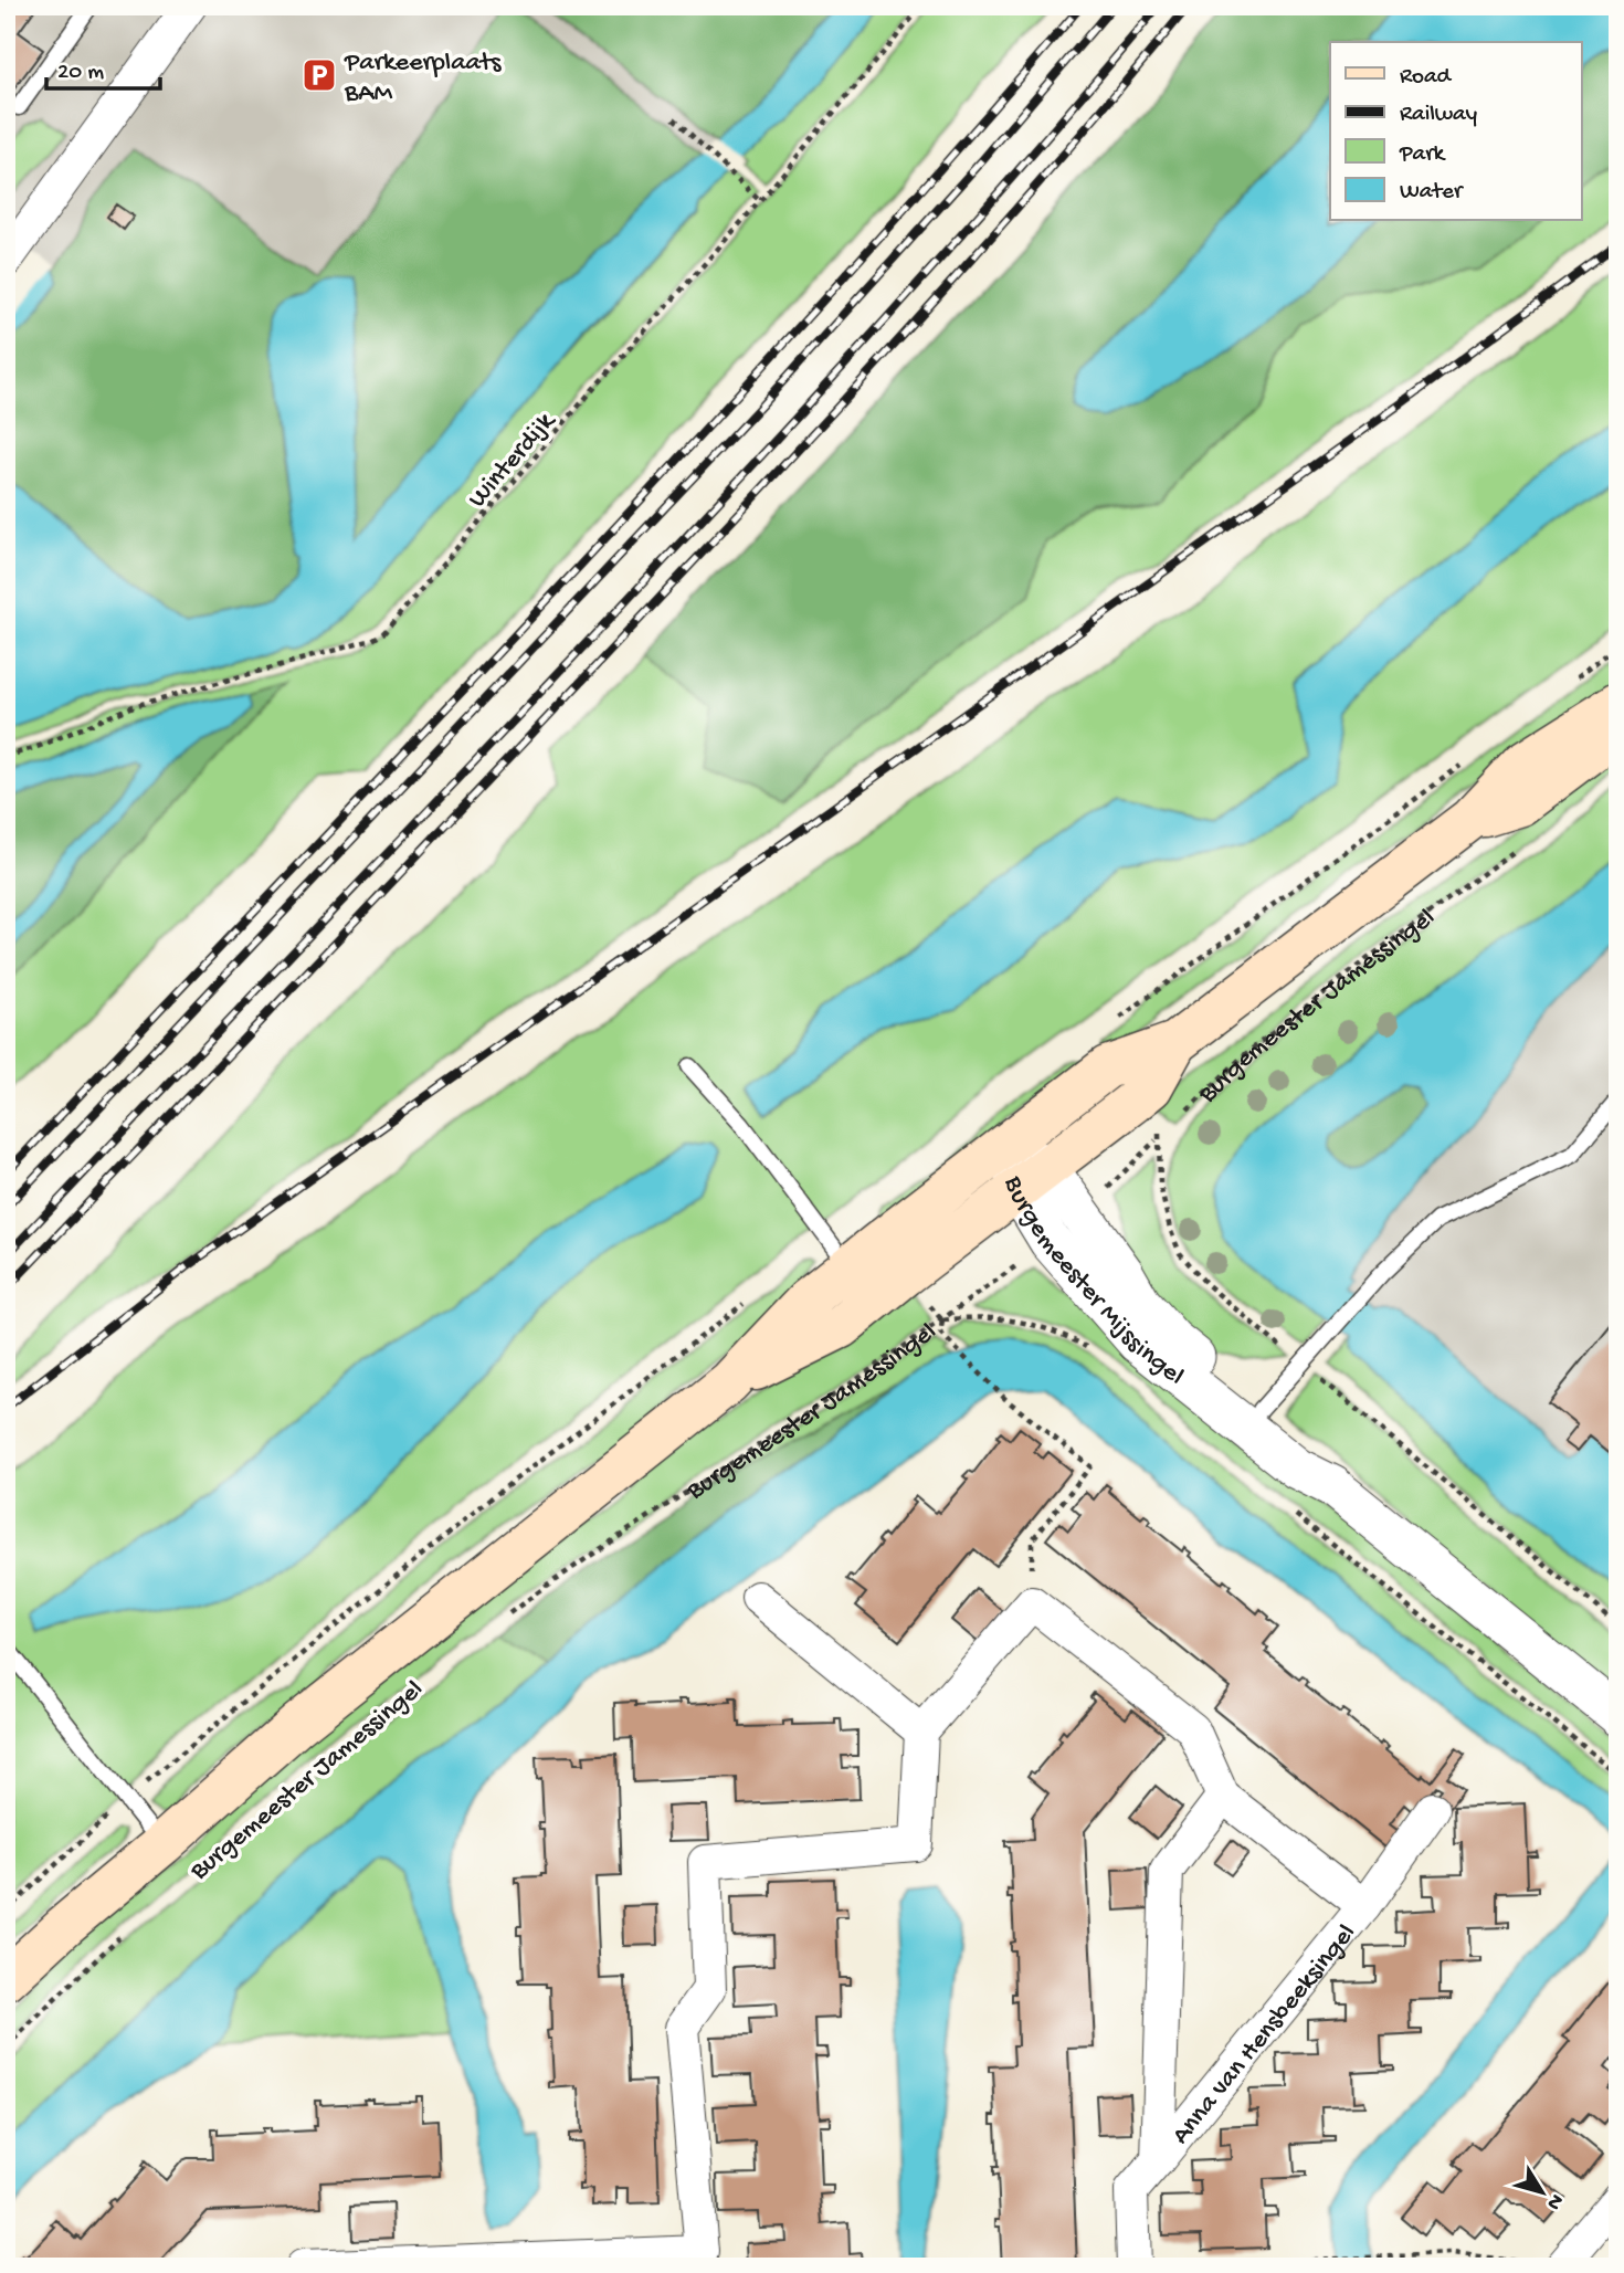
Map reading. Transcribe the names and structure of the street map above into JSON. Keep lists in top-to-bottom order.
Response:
{
  "streets": {
    "main road": ["Burgemeester Jamessingel"],
    "street": ["Burgemeester Mijssingel", "Anna van Hensbeeksingel"],
    "path": ["Winterdijk"]
  },
  "crossings": [
    ["Burgemeester Jamessingel", "Burgemeester Mijssingel"]
  ],
  "places": {
    "parking": ["Parkeerplaats BAM"]
  },
  "legend": [
    "Road",
    "Railway",
    "Park",
    "Water"
  ],
  "scale_bar": "20 m",
  "north": "bottom right"
}
